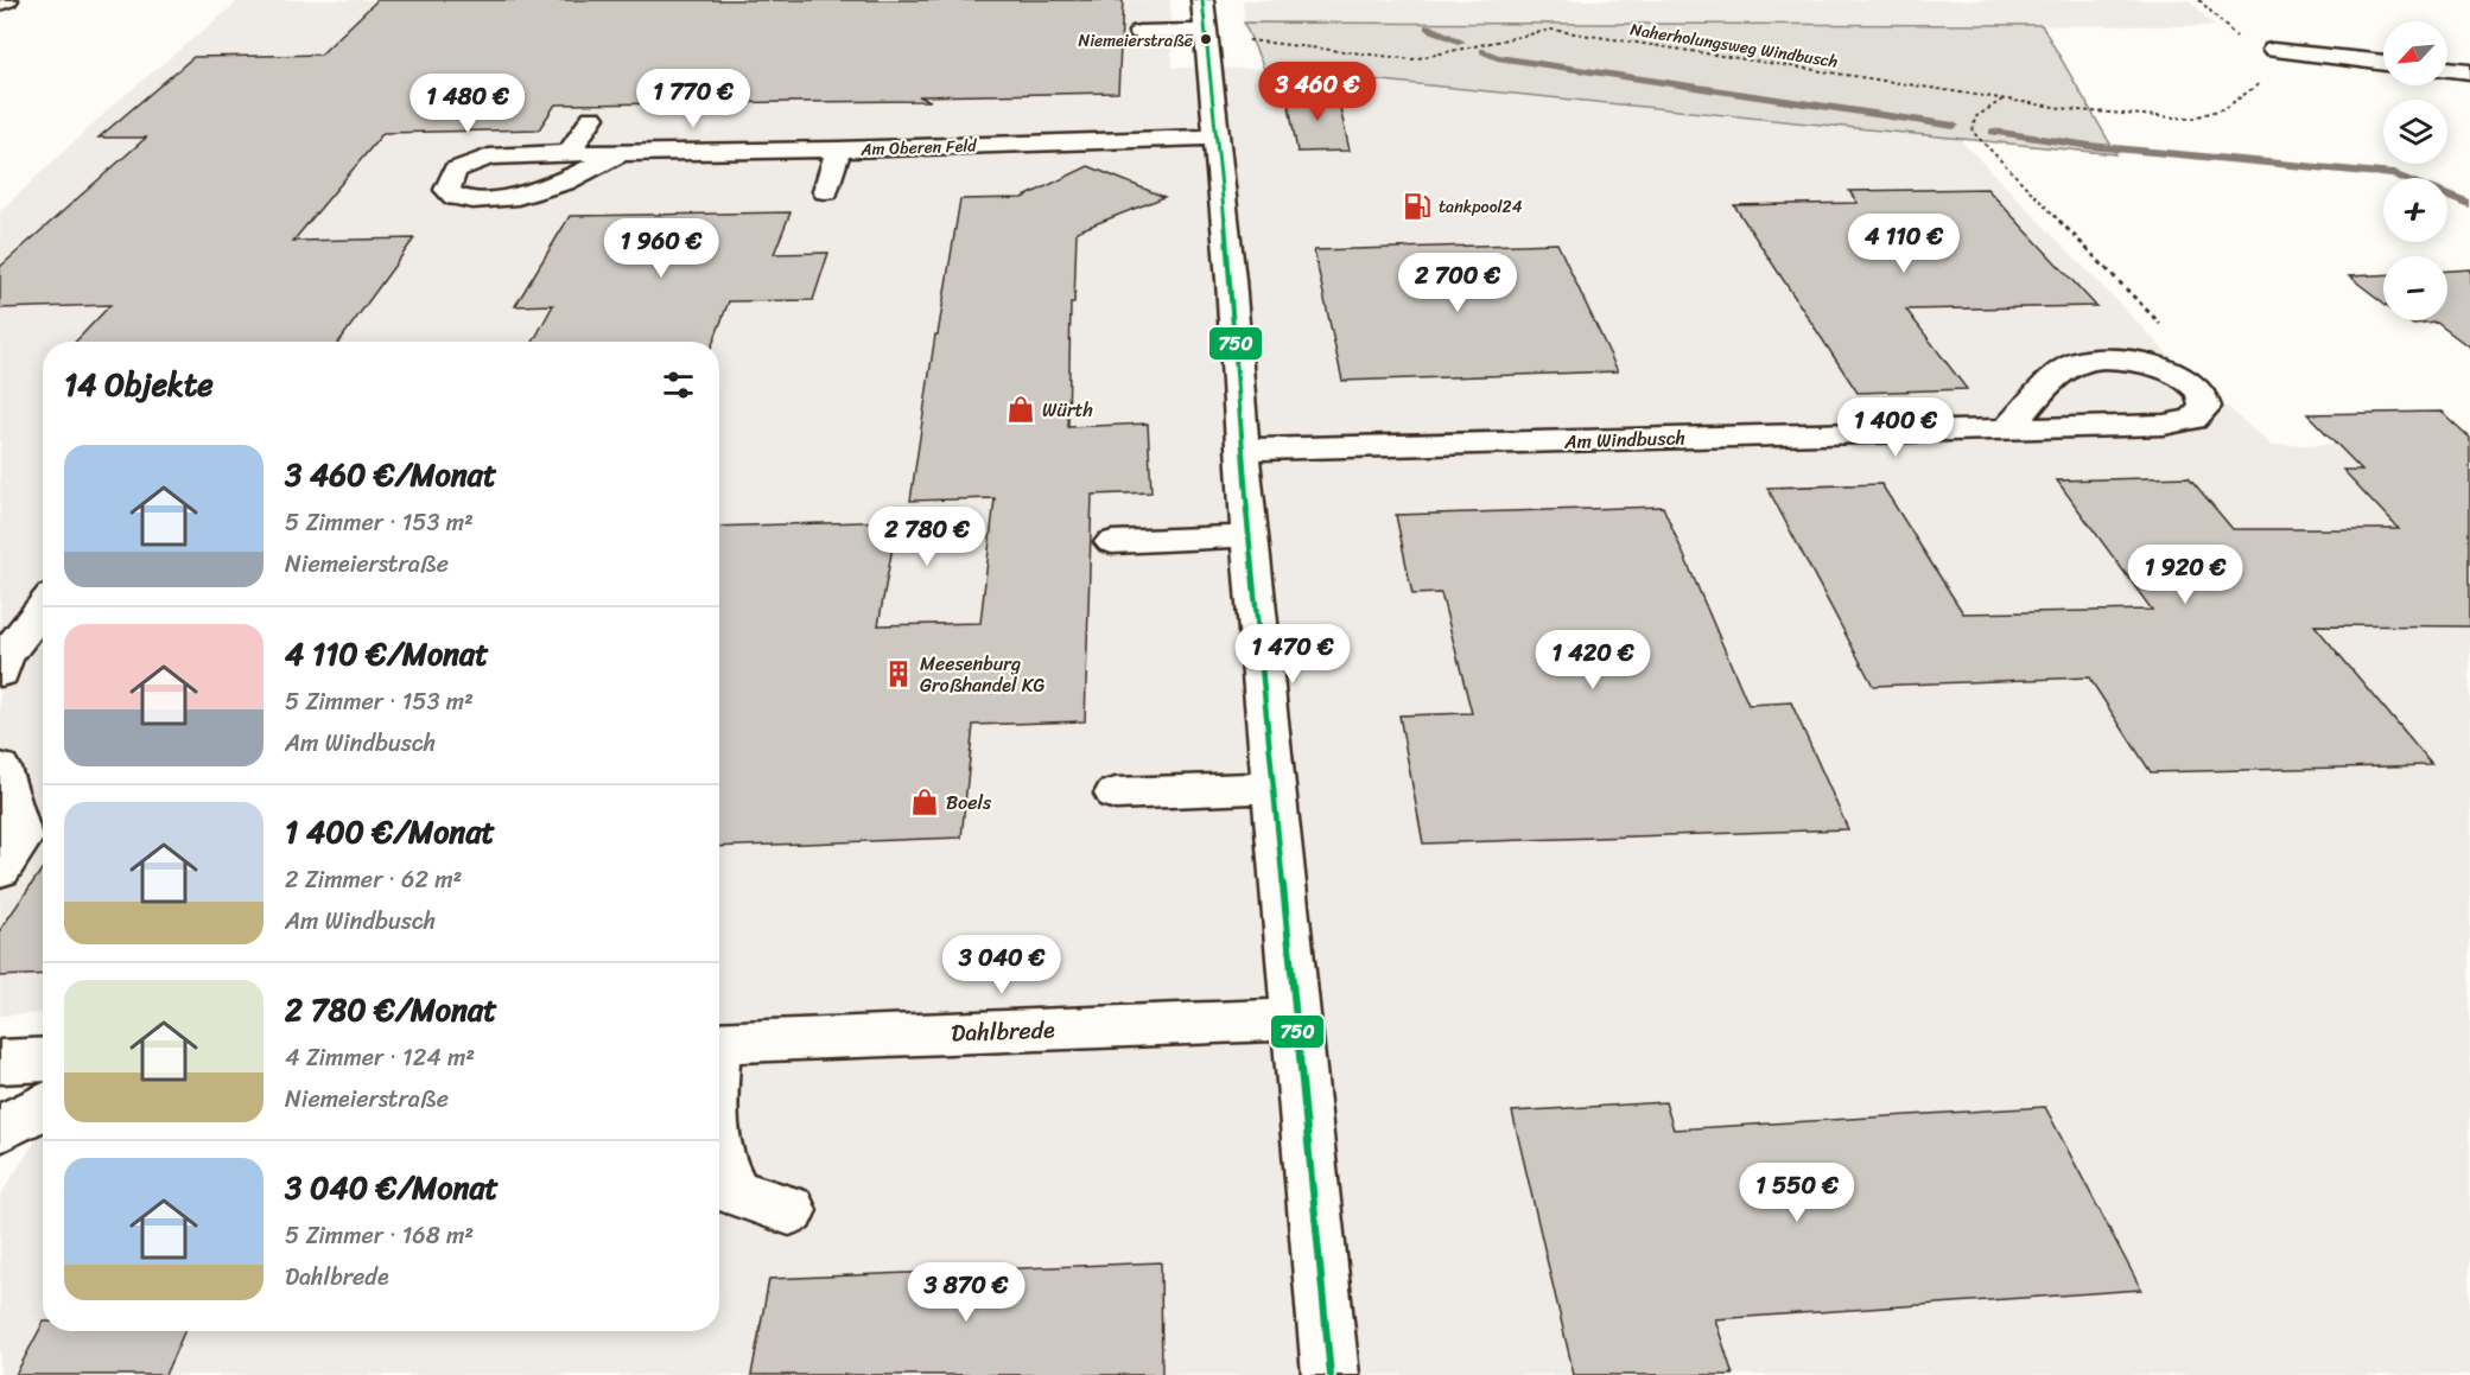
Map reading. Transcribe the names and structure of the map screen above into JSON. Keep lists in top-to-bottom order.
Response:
{
  "streets": {
    "street": ["Am Oberen Feld", "Am Windbusch", "Dahlbrede"],
    "path": ["Naherholungsweg Windbusch"]
  },
  "places": {
    "other": ["Niemeierstraße"],
    "fuel station": ["tankpool24"],
    "shop": ["Würth", "Boels"],
    "building": ["Meesenburg Großhandel KG"]
  },
  "lines": ["transit line 750"],
  "north": "bottom left",
  "page": {
    "map_buttons": ["+", "−"],
    "price": [
      "3 460 €",
      "1 770 €",
      "1 480 €",
      "4 110 €",
      "1 960 €",
      "2 700 €",
      "1 400 €",
      "2 780 €",
      "1 920 €",
      "1 470 €",
      "1 420 €",
      "3 040 €",
      "1 550 €",
      "3 870 €"
    ],
    "heading": "14 Objekte",
    "list": [
      {
        "name": "3 460 €/Monat",
        "note": "5 Zimmer · 153 m² · Niemeierstraße"
      },
      {
        "name": "4 110 €/Monat",
        "note": "5 Zimmer · 153 m² · Am Windbusch"
      },
      {
        "name": "1 400 €/Monat",
        "note": "2 Zimmer · 62 m² · Am Windbusch"
      },
      {
        "name": "2 780 €/Monat",
        "note": "4 Zimmer · 124 m² · Niemeierstraße"
      },
      {
        "name": "3 040 €/Monat",
        "note": "5 Zimmer · 168 m² · Dahlbrede"
      }
    ]
  }
}
